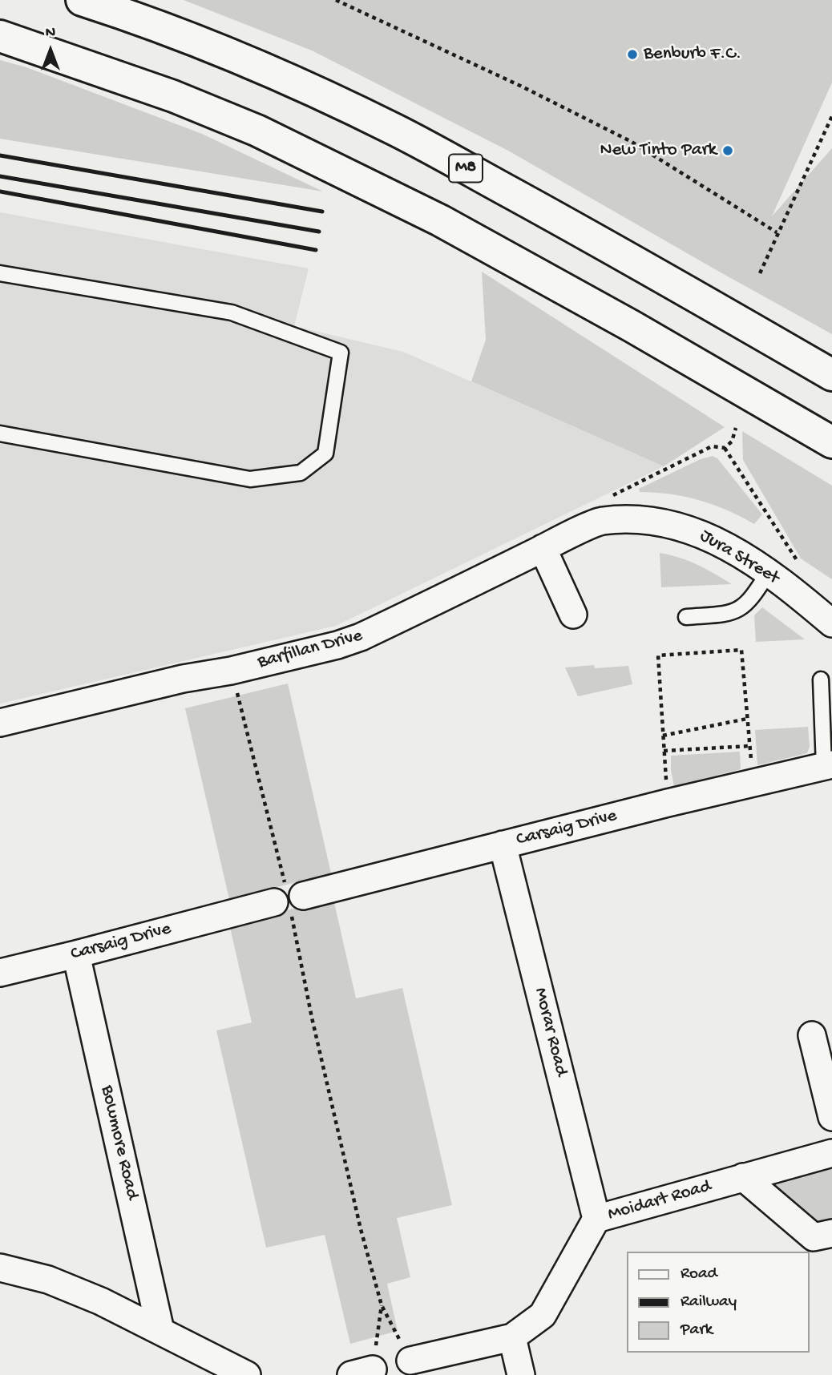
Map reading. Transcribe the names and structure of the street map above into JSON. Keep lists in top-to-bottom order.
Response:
{
  "streets": {
    "highway": ["M8"],
    "street": [
      "Jura Street",
      "Barfillan Drive",
      "Carsaig Drive",
      "Morar Road",
      "Bowmore Road",
      "Moidart Road"
    ]
  },
  "crossings": [
    ["Jura Street", "Barfillan Drive"],
    ["Carsaig Drive", "Morar Road"],
    ["Carsaig Drive", "Bowmore Road"],
    ["Morar Road", "Moidart Road"]
  ],
  "places": ["Benburb F.C.", "New Tinto Park"],
  "legend": ["Road", "Railway", "Park"],
  "north": "top"
}
